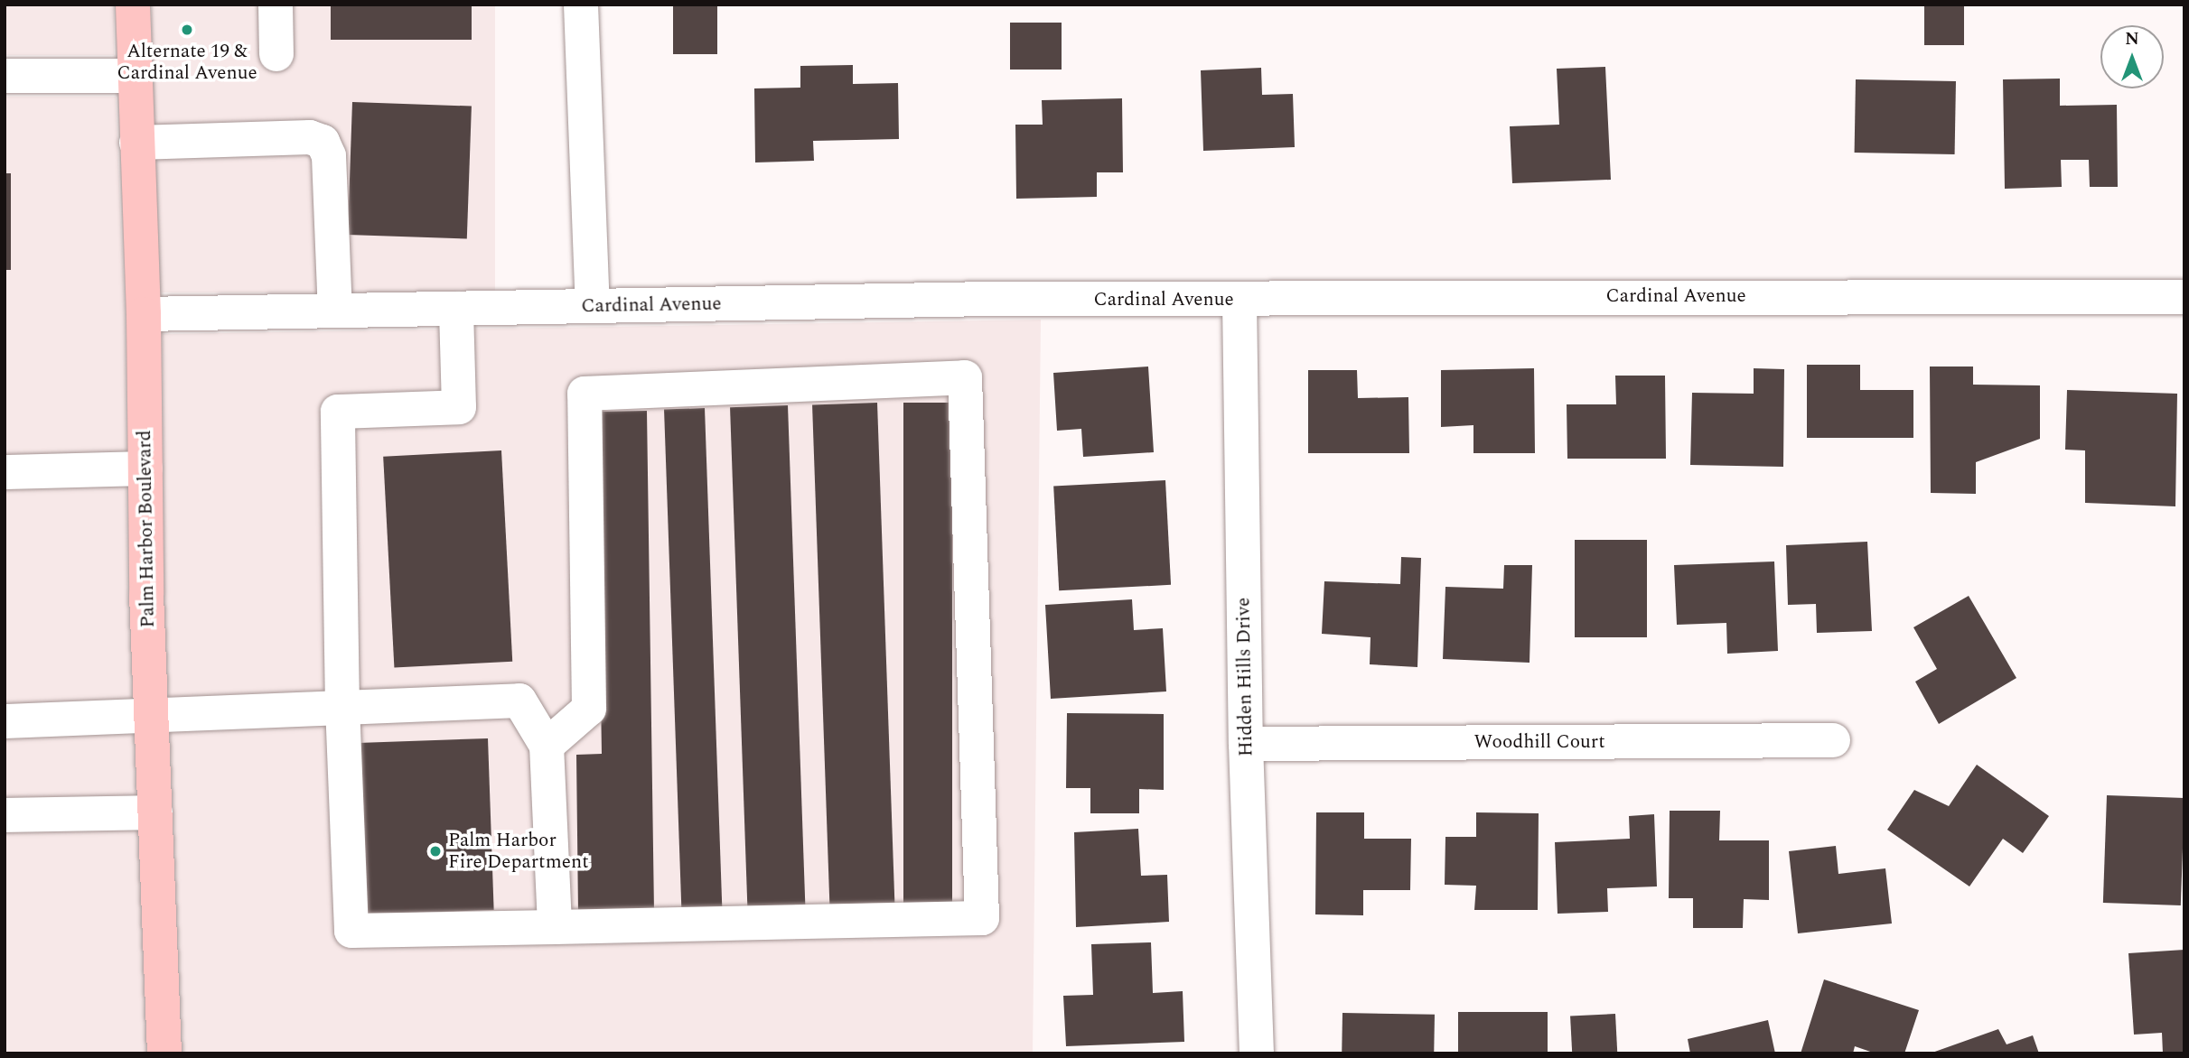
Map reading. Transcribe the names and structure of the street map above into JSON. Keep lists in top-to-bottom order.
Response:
{
  "streets": {
    "main road": ["Palm Harbor Boulevard"],
    "street": ["Cardinal Avenue", "Hidden Hills Drive", "Woodhill Court"]
  },
  "crossings": [
    ["Cardinal Avenue", "Palm Harbor Boulevard"],
    ["Cardinal Avenue", "Hidden Hills Drive"],
    ["Hidden Hills Drive", "Woodhill Court"]
  ],
  "places": ["Alternate 19 & Cardinal Avenue", "Palm Harbor Fire Department"],
  "north": "top"
}
